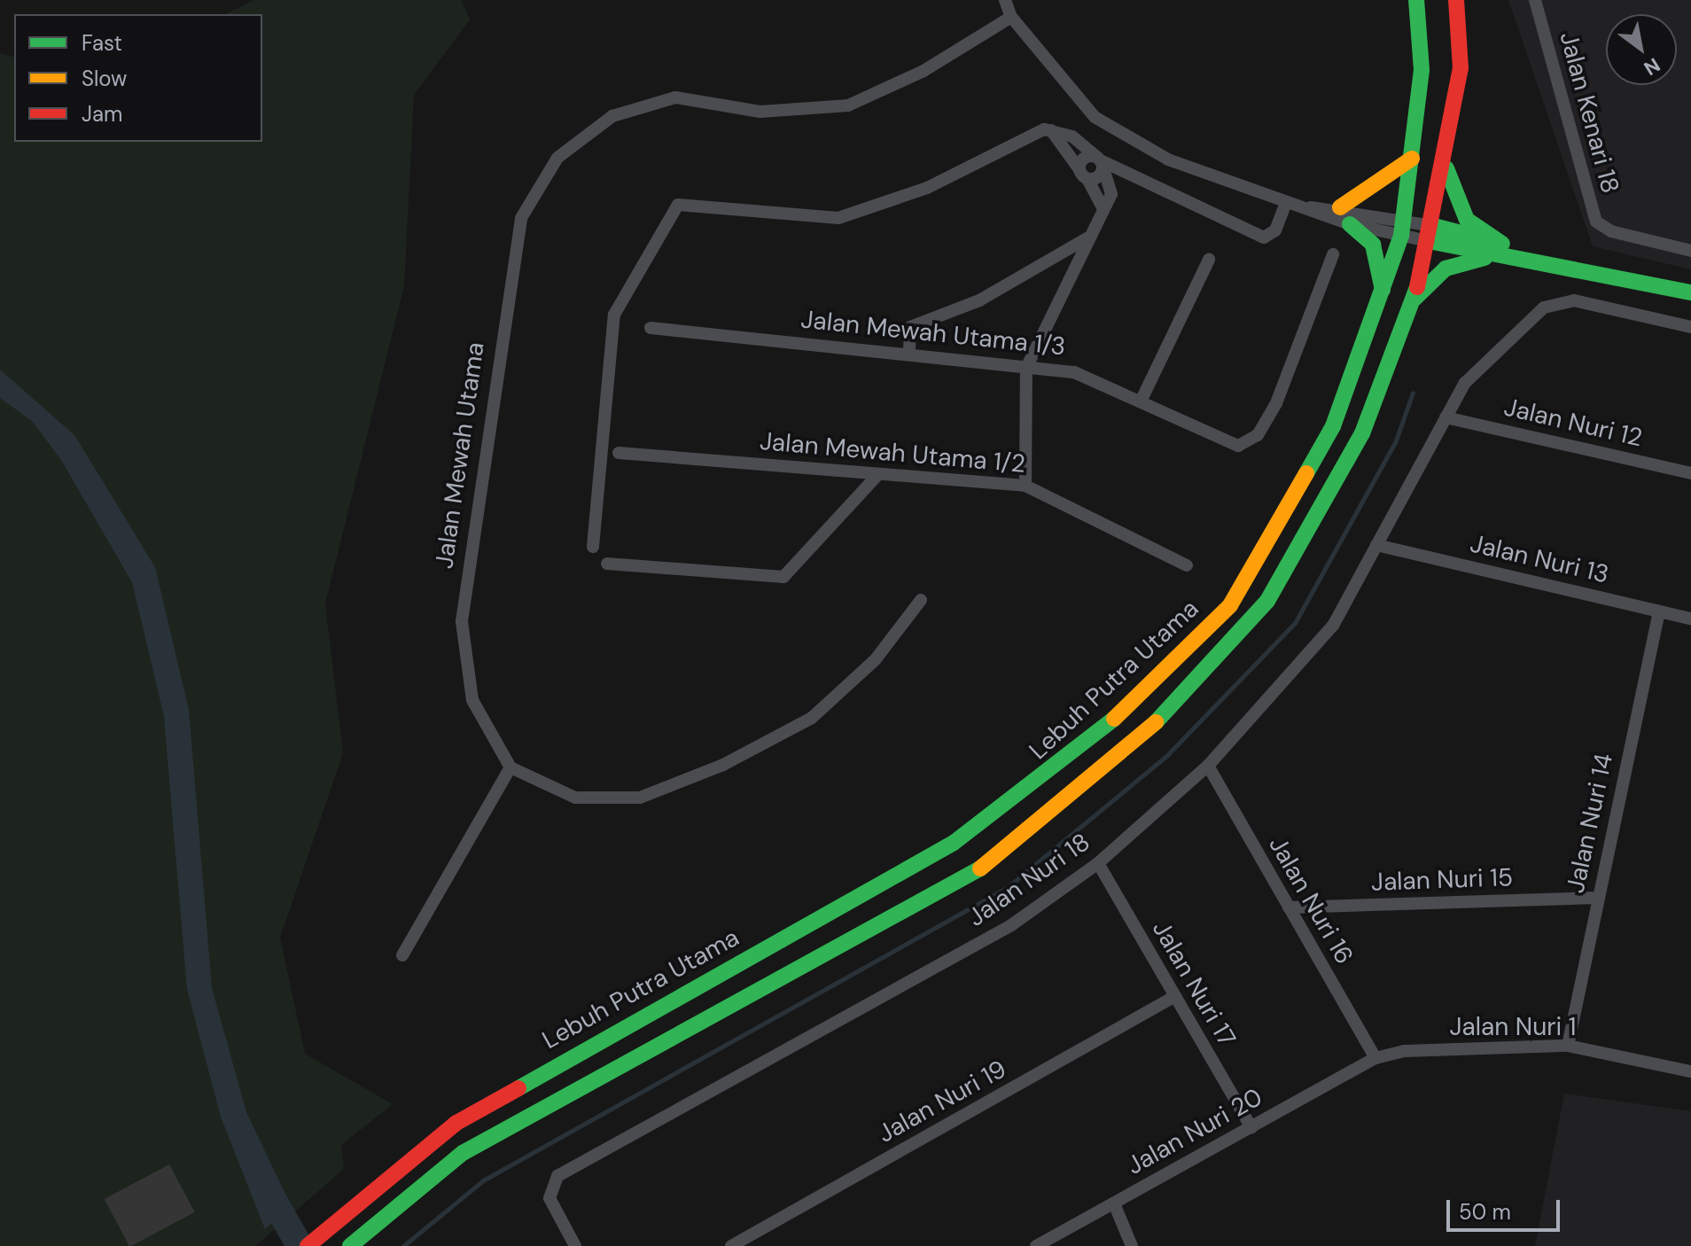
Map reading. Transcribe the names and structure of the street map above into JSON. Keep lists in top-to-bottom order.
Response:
{
  "streets": {
    "main road": ["Lebuh Putra Utama"],
    "street": [
      "Jalan Kenari 18",
      "Jalan Mewah Utama 1/3",
      "Jalan Nuri 12",
      "Jalan Mewah Utama 1/2",
      "Jalan Mewah Utama",
      "Jalan Nuri 13",
      "Jalan Nuri 14",
      "Jalan Nuri 18",
      "Jalan Nuri 15",
      "Jalan Nuri 16",
      "Jalan Nuri 17",
      "Jalan Nuri 1",
      "Jalan Nuri 19",
      "Jalan Nuri 20"
    ]
  },
  "crossings": [
    ["Jalan Nuri 12", "Jalan Nuri 18"],
    ["Jalan Nuri 13", "Jalan Nuri 14"],
    ["Jalan Nuri 13", "Jalan Nuri 18"],
    ["Jalan Nuri 14", "Jalan Nuri 15"],
    ["Jalan Nuri 14", "Jalan Nuri 1"],
    ["Jalan Nuri 18", "Jalan Nuri 16"],
    ["Jalan Nuri 18", "Jalan Nuri 17"],
    ["Jalan Nuri 15", "Jalan Nuri 16"],
    ["Jalan Nuri 16", "Jalan Nuri 1"],
    ["Jalan Nuri 16", "Jalan Nuri 20"],
    ["Jalan Nuri 17", "Jalan Nuri 19"],
    ["Jalan Nuri 17", "Jalan Nuri 20"],
    ["Jalan Nuri 1", "Jalan Nuri 20"]
  ],
  "legend": ["Fast", "Slow", "Jam"],
  "scale_bar": "50 m",
  "north": "bottom right"
}
